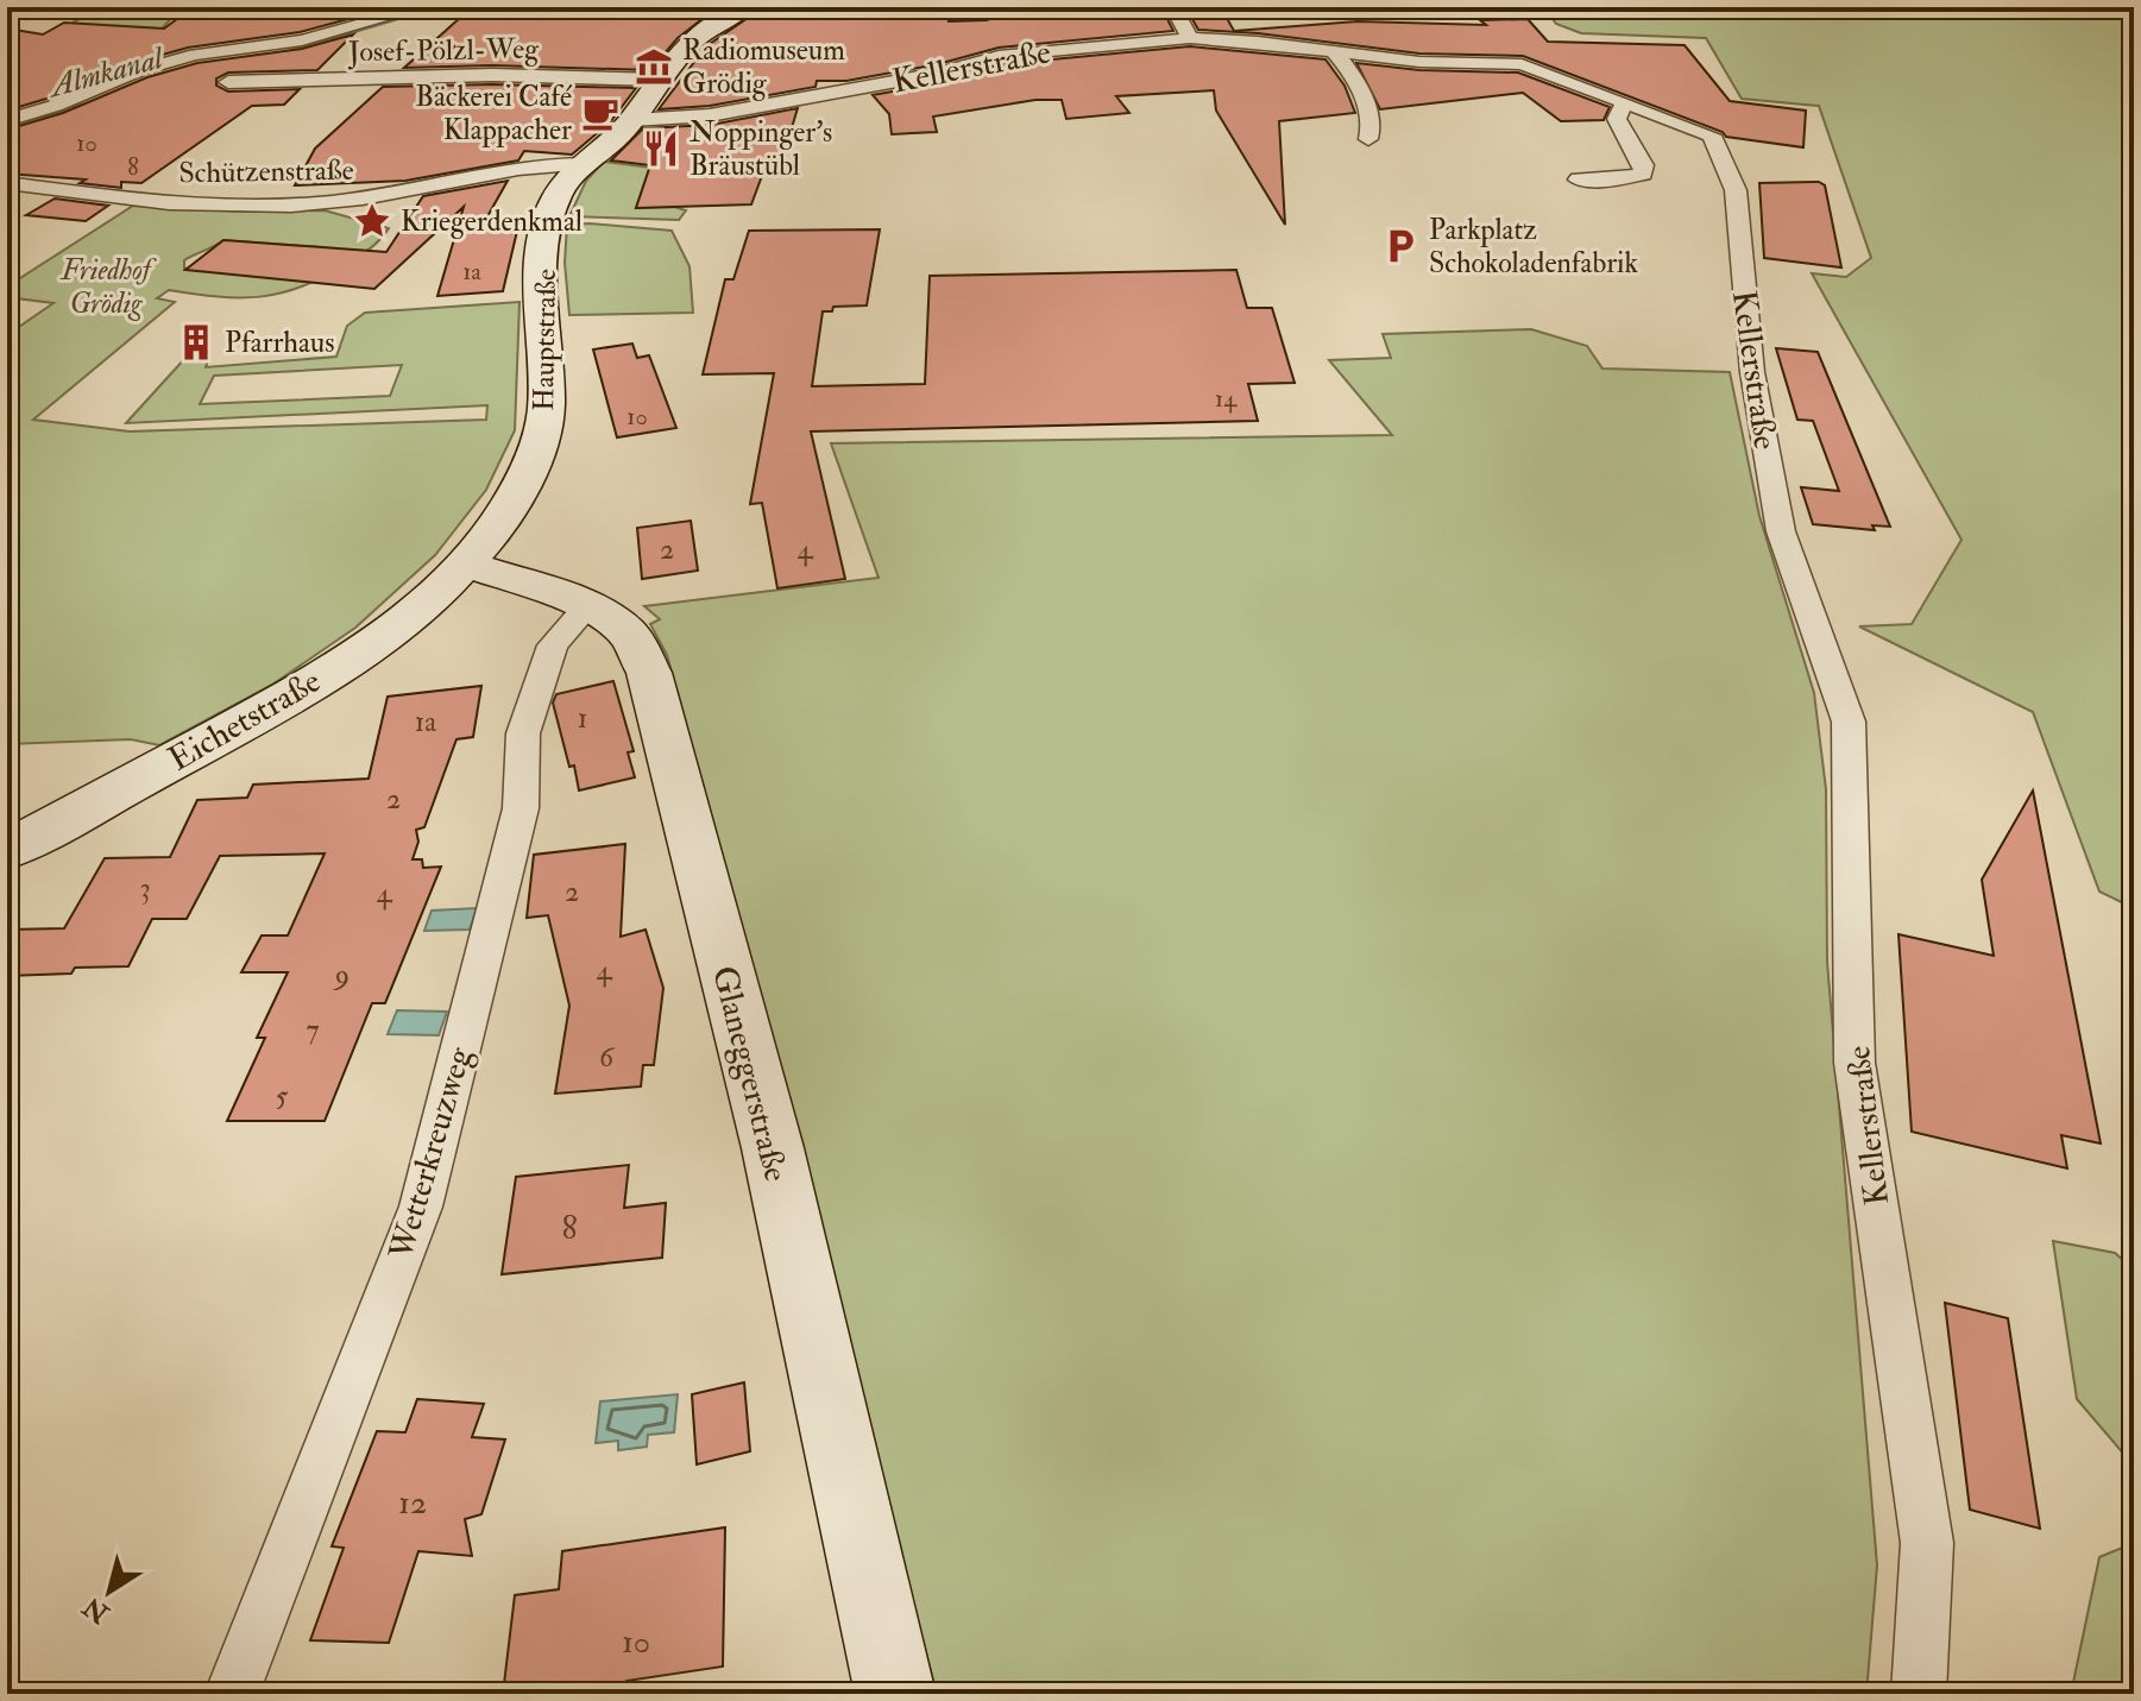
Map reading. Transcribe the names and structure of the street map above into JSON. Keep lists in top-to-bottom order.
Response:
{
  "streets": {
    "main road": ["Hauptstraße", "Eichetstraße", "Glaneggerstraße"],
    "street": [
      "Josef-Pölzl-Weg",
      "Kellerstraße",
      "Schützenstraße",
      "Wetterkreuzweg"
    ]
  },
  "crossings": [
    ["Josef-Pölzl-Weg", "Hauptstraße"],
    ["Kellerstraße", "Hauptstraße"],
    ["Schützenstraße", "Hauptstraße"],
    ["Hauptstraße", "Eichetstraße"],
    ["Hauptstraße", "Glaneggerstraße"],
    ["Eichetstraße", "Glaneggerstraße"],
    ["Glaneggerstraße", "Wetterkreuzweg"]
  ],
  "water": ["Almkanal"],
  "parks": ["Friedhof Grödig"],
  "places": {
    "museum": ["Radiomuseum Grödig"],
    "cafe": ["Bäckerei Café Klappacher"],
    "restaurant": ["Noppinger's Bräustübl"],
    "place": ["Kriegerdenkmal"],
    "parking": ["Parkplatz Schokoladenfabrik"],
    "building": ["Pfarrhaus"]
  },
  "house_numbers": [
    "10",
    "8",
    "1a",
    "14",
    "10",
    "2",
    "4",
    "1",
    "1a",
    "2",
    "3",
    "2",
    "4",
    "4",
    "9",
    "7",
    "6",
    "5",
    "8",
    "12",
    "10"
  ],
  "north": "bottom left"
}
